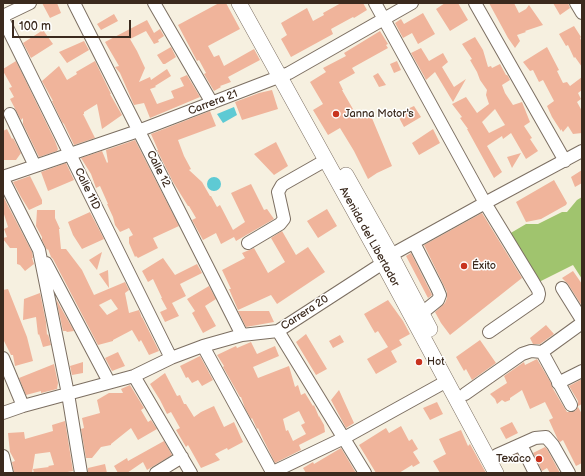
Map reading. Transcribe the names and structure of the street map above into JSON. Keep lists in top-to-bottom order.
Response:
{
  "streets": {
    "main road": ["Avenida del Libertador"],
    "street": [
      "Carrera 21",
      "Calle 12",
      "Calle 11D",
      "Carrera 20"
    ]
  },
  "crossings": [
    ["Carrera 21", "Calle 12"],
    ["Carrera 21", "Calle 11D"],
    ["Carrera 21", "Avenida del Libertador"],
    ["Calle 12", "Carrera 20"],
    ["Calle 11D", "Carrera 20"],
    ["Avenida del Libertador", "Carrera 20"]
  ],
  "places": [
    "Janna Motor's",
    "Éxito",
    "Hot",
    "Texaco"
  ],
  "scale_bar": "100 m"
}
